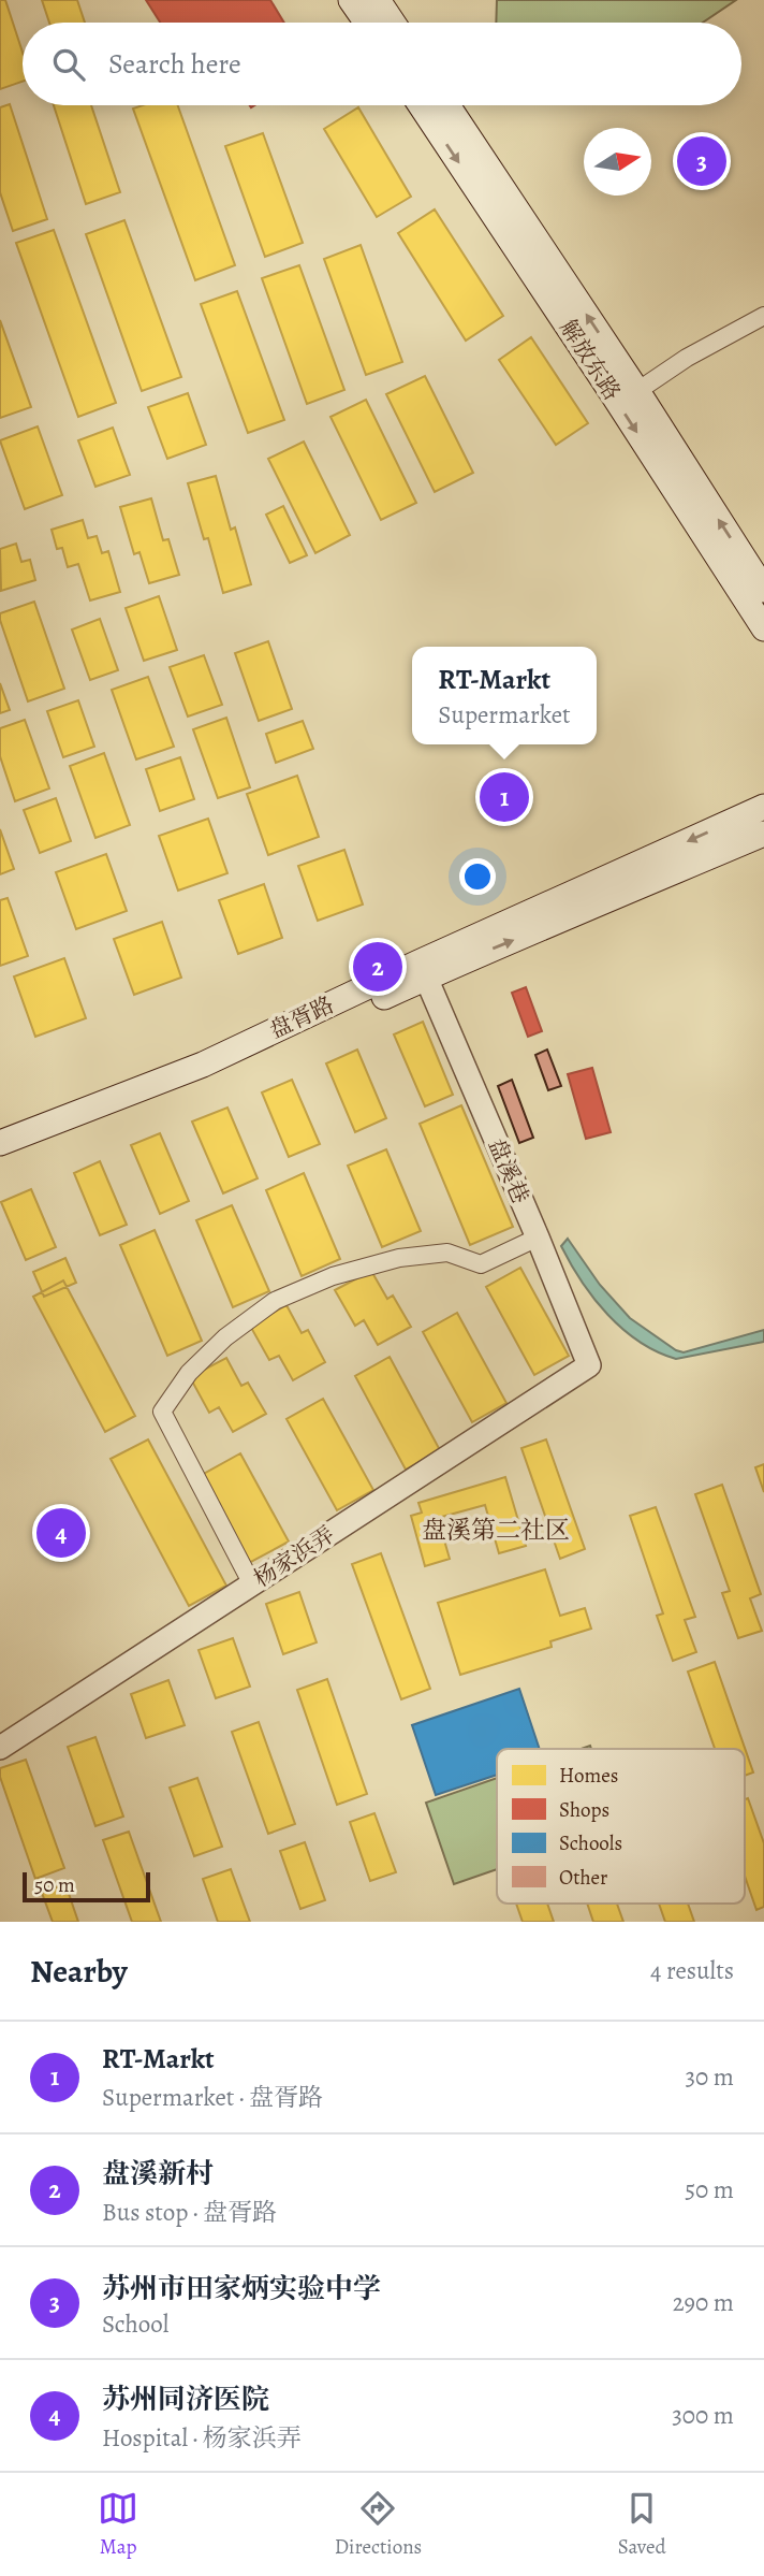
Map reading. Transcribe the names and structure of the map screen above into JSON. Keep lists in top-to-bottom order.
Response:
{
  "streets": {
    "main road": ["解放东路", "盘胥路"],
    "street": ["盘溪巷", "杨家浜弄"]
  },
  "crossings": [
    ["盘胥路", "盘溪巷"],
    ["盘溪巷", "杨家浜弄"]
  ],
  "districts": ["盘溪第二社区"],
  "legend": [
    "Homes",
    "Shops",
    "Schools",
    "Other"
  ],
  "scale_bar": "50 m",
  "north": "right",
  "page": {
    "search": "Search here",
    "pins": [
      "3",
      "1",
      "2",
      "4"
    ],
    "popup": ["RT-Markt", "Supermarket"],
    "scale": "50 m",
    "heading": ["Nearby", "4 results"],
    "list": [
      {
        "mark": "1",
        "name": "RT-Markt",
        "note": "Supermarket · 盘胥路",
        "value": "30 m"
      },
      {
        "mark": "2",
        "name": "盘溪新村",
        "note": "Bus stop · 盘胥路",
        "value": "50 m"
      },
      {
        "mark": "3",
        "name": "苏州市田家炳实验中学",
        "note": "School",
        "value": "290 m"
      },
      {
        "mark": "4",
        "name": "苏州同济医院",
        "note": "Hospital · 杨家浜弄",
        "value": "300 m"
      }
    ],
    "nav": ["Map", "Directions", "Saved"]
  }
}
